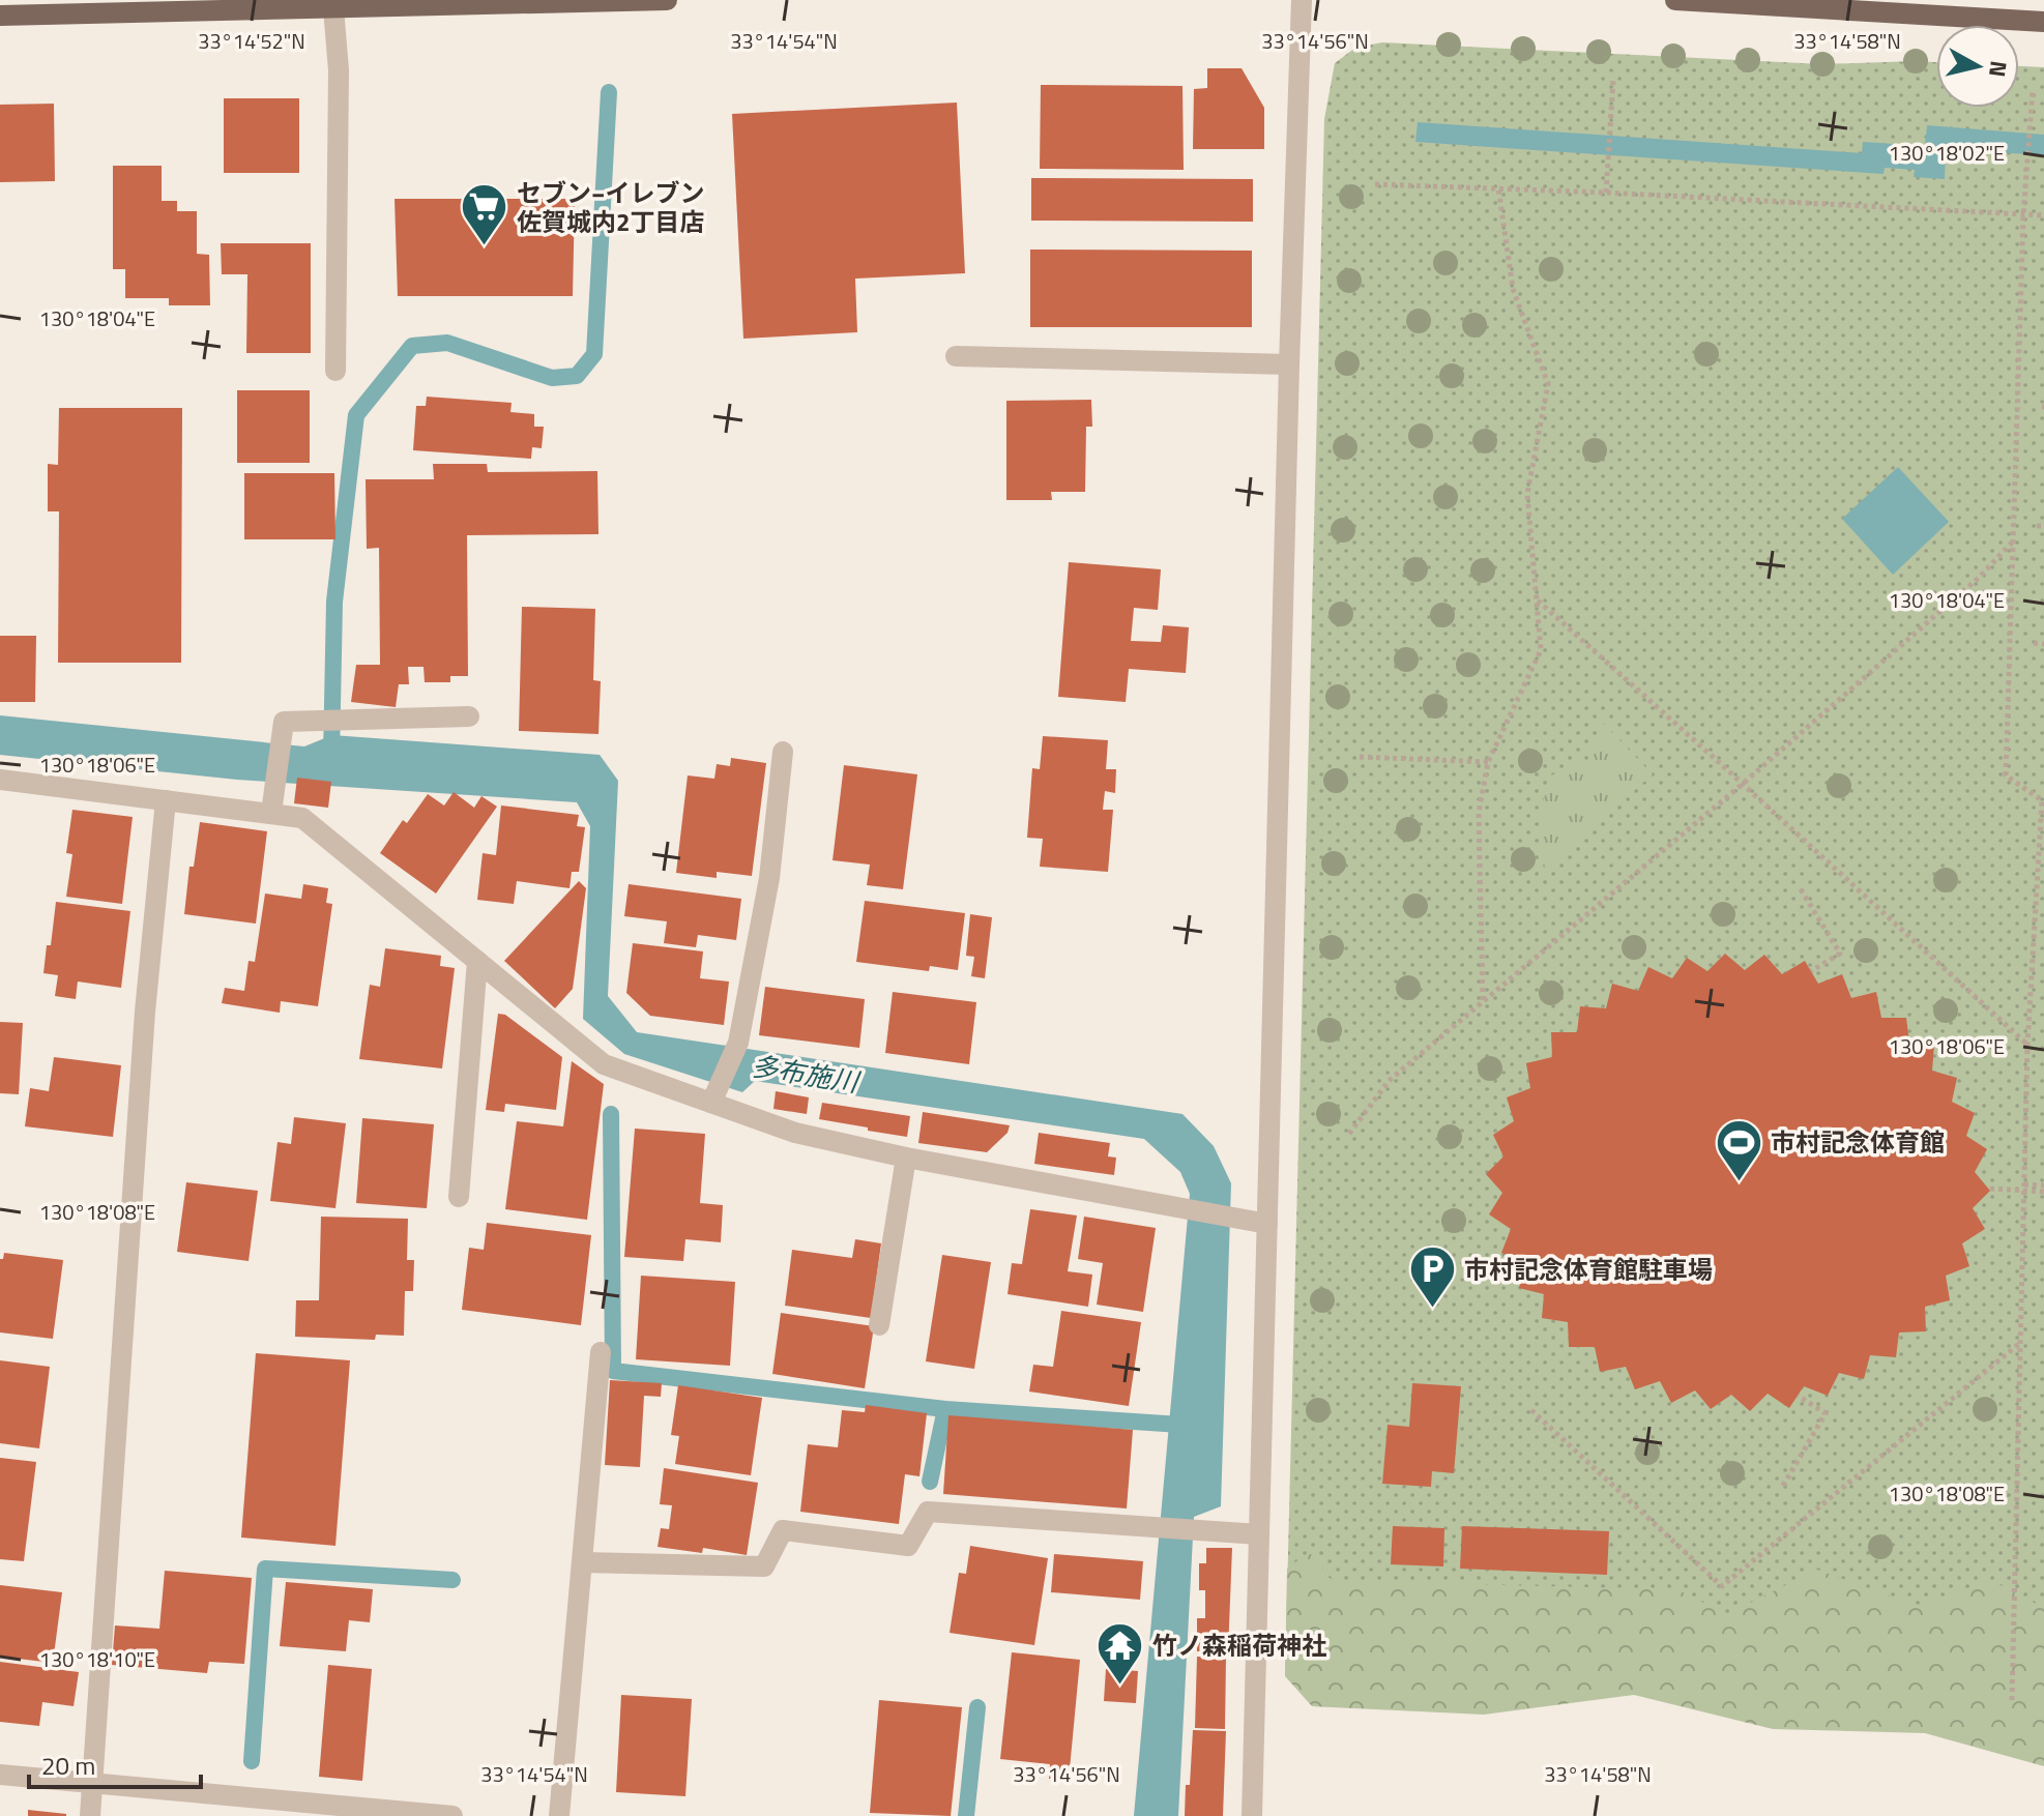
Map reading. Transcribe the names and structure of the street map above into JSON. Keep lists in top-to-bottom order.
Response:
{
  "water": ["多布施川"],
  "places": {
    "supermarket": ["セブン−イレブン 佐賀城内2丁目店"],
    "sports": ["市村記念体育館"],
    "parking": ["市村記念体育館駐車場"],
    "temple": ["竹ノ森稲荷神社"]
  },
  "scale_bar": "20 m",
  "north": "right",
  "coordinates": [
    "33°14'52\"N",
    "33°14'54\"N",
    "33°14'56\"N",
    "33°14'58\"N",
    "130°18'02\"E",
    "130°18'04\"E",
    "130°18'06\"E",
    "130°18'08\"E",
    "130°18'10\"E"
  ]
}
